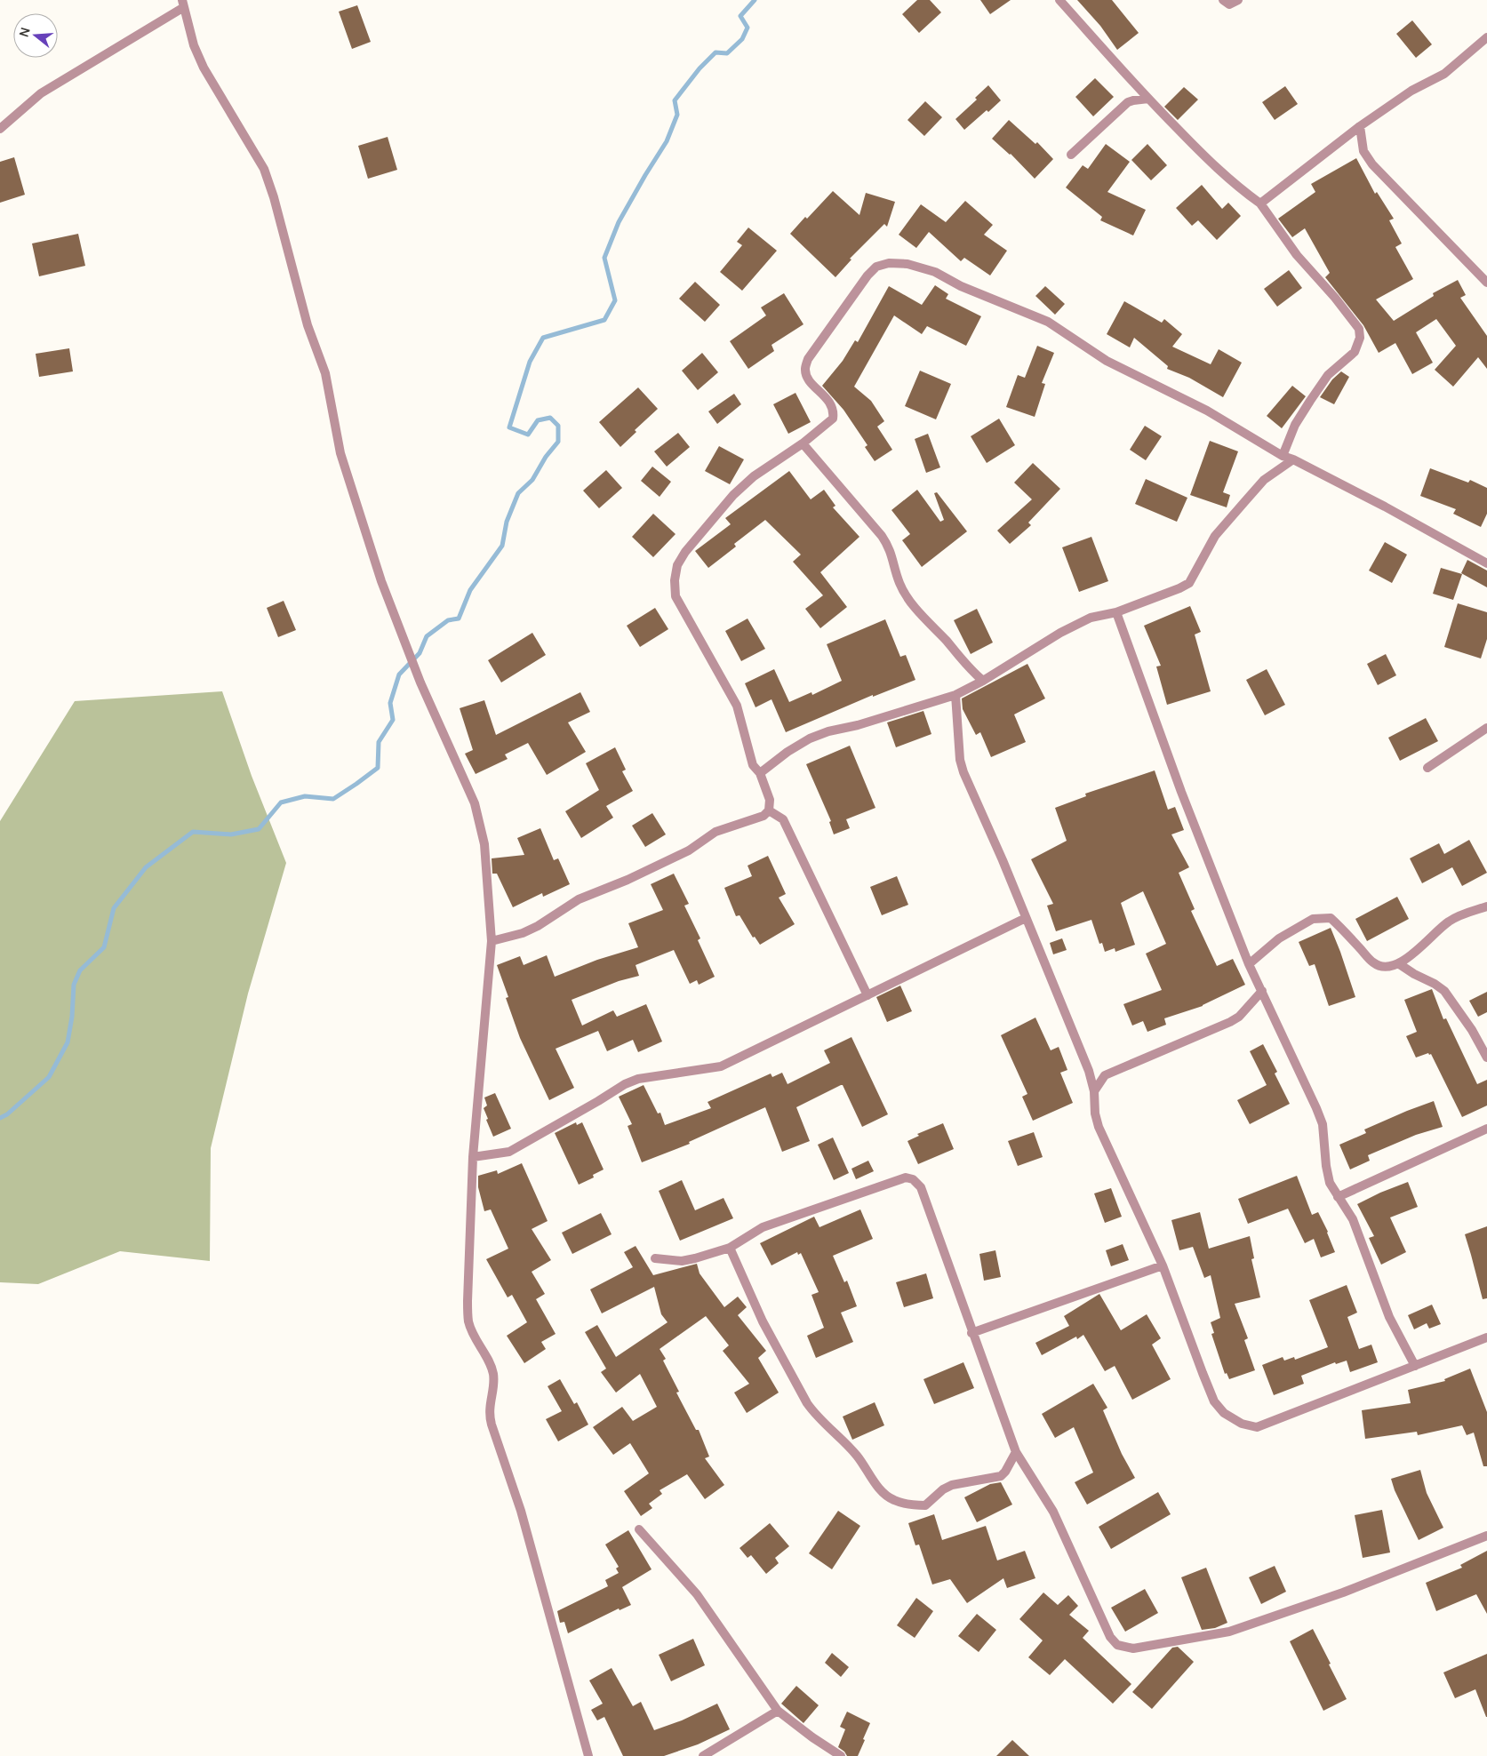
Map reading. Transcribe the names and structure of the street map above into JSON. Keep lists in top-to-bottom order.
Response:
{
  "north": "left"
}
